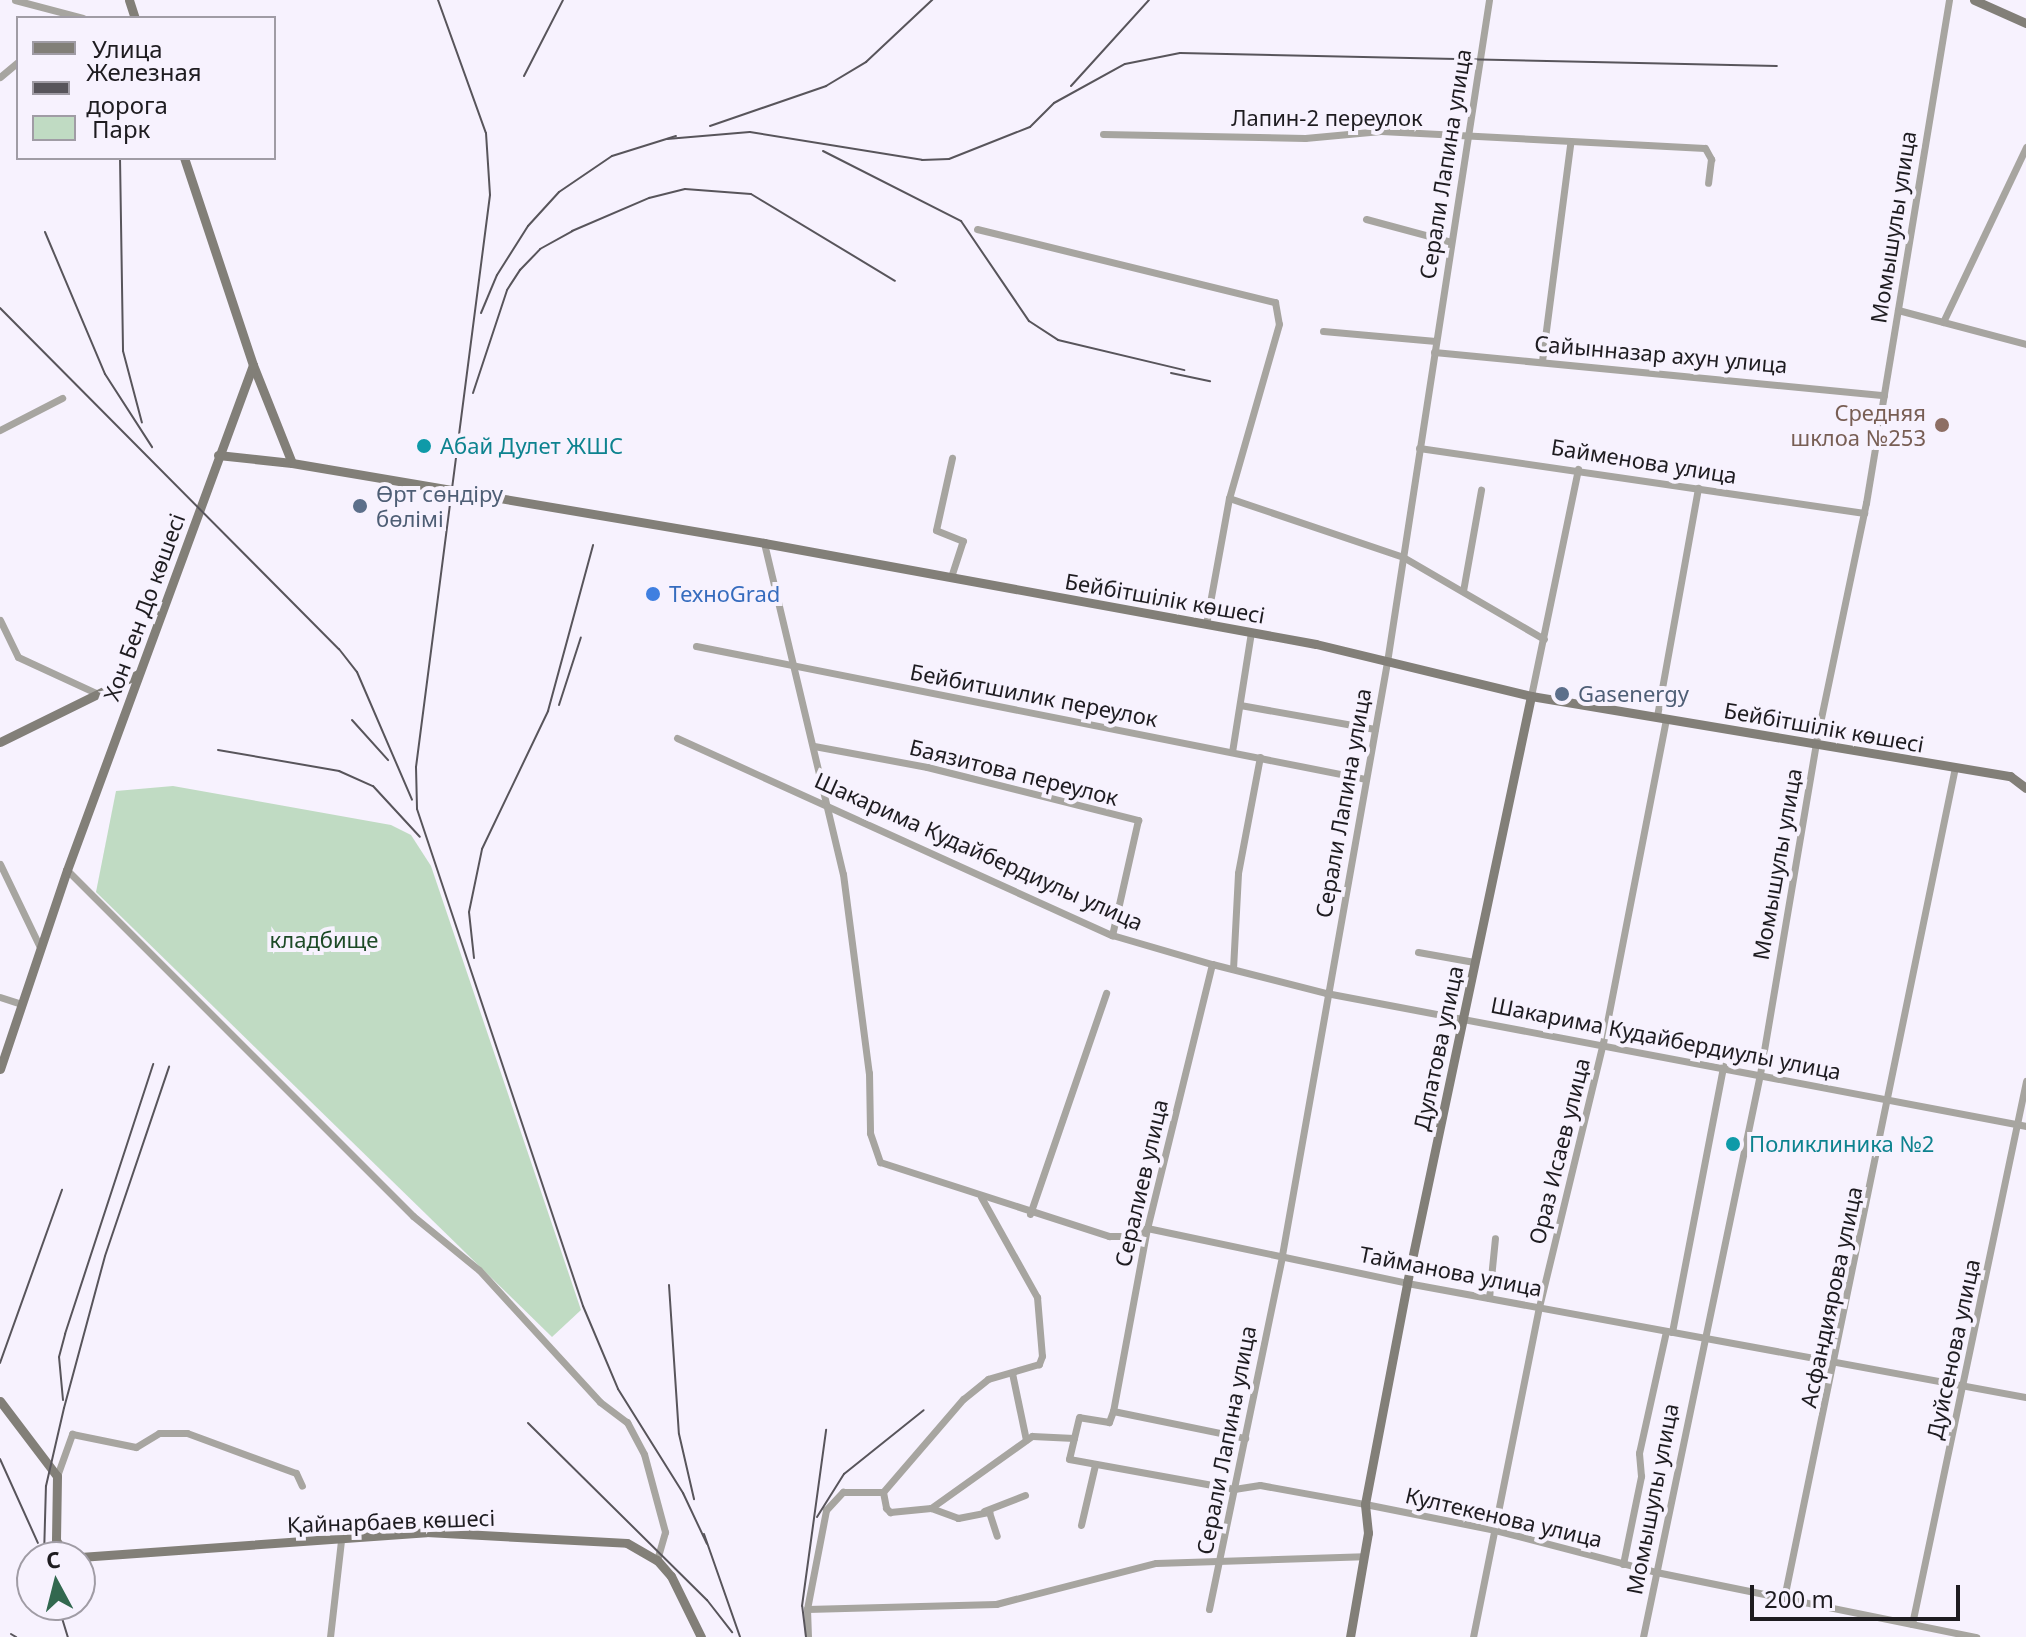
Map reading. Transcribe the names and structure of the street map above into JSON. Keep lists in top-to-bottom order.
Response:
{
  "streets": {
    "street": [
      "Лапин-2 переулок",
      "Серали Лапина улица",
      "Момышулы улица",
      "Сайынназар ахун улица",
      "Байменова улица",
      "Бейбітшілік көшесі",
      "Хон Бен До көшесі",
      "Бейбитшилик переулок",
      "Баязитова переулок",
      "Шакарима Кудайбердиулы улица",
      "Дулатова улица",
      "Ораз Исаев улица",
      "Сералиев улица",
      "Тайманова улица",
      "Асфандиярова улица",
      "Дуйсенова улица",
      "Култекенова улица",
      "Қайнарбаев көшесі"
    ]
  },
  "crossings": [
    ["Лапин-2 переулок", "Серали Лапина улица"],
    ["Серали Лапина улица", "Сайынназар ахун улица"],
    ["Серали Лапина улица", "Байменова улица"],
    ["Серали Лапина улица", "Бейбітшілік көшесі"],
    ["Серали Лапина улица", "Бейбитшилик переулок"],
    ["Серали Лапина улица", "Шакарима Кудайбердиулы улица"],
    ["Серали Лапина улица", "Тайманова улица"],
    ["Серали Лапина улица", "Култекенова улица"],
    ["Момышулы улица", "Сайынназар ахун улица"],
    ["Момышулы улица", "Байменова улица"],
    ["Момышулы улица", "Бейбітшілік көшесі"],
    ["Момышулы улица", "Шакарима Кудайбердиулы улица"],
    ["Момышулы улица", "Тайманова улица"],
    ["Момышулы улица", "Култекенова улица"],
    ["Байменова улица", "Дулатова улица"],
    ["Байменова улица", "Ораз Исаев улица"],
    ["Бейбітшілік көшесі", "Хон Бен До көшесі"],
    ["Бейбітшілік көшесі", "Дулатова улица"],
    ["Бейбітшілік көшесі", "Ораз Исаев улица"],
    ["Бейбітшілік көшесі", "Асфандиярова улица"],
    ["Баязитова переулок", "Шакарима Кудайбердиулы улица"],
    ["Шакарима Кудайбердиулы улица", "Дулатова улица"],
    ["Шакарима Кудайбердиулы улица", "Ораз Исаев улица"],
    ["Шакарима Кудайбердиулы улица", "Сералиев улица"],
    ["Шакарима Кудайбердиулы улица", "Тайманова улица"],
    ["Шакарима Кудайбердиулы улица", "Асфандиярова улица"],
    ["Шакарима Кудайбердиулы улица", "Дуйсенова улица"],
    ["Дулатова улица", "Тайманова улица"],
    ["Дулатова улица", "Култекенова улица"],
    ["Ораз Исаев улица", "Тайманова улица"],
    ["Ораз Исаев улица", "Култекенова улица"],
    ["Сералиев улица", "Тайманова улица"],
    ["Тайманова улица", "Асфандиярова улица"],
    ["Тайманова улица", "Дуйсенова улица"],
    ["Асфандиярова улица", "Култекенова улица"],
    ["Дуйсенова улица", "Култекенова улица"]
  ],
  "parks": ["кладбище"],
  "places": [
    "Средняя шклоа №253",
    "Абай Дулет ЖШС",
    "Өрт сөндіру бөлімі",
    "ТехноGrad",
    "Gasenergy",
    "Поликлиника №2"
  ],
  "legend": ["Улица", "Железная дорога", "Парк"],
  "scale_bar": "200 m",
  "north": "top"
}
